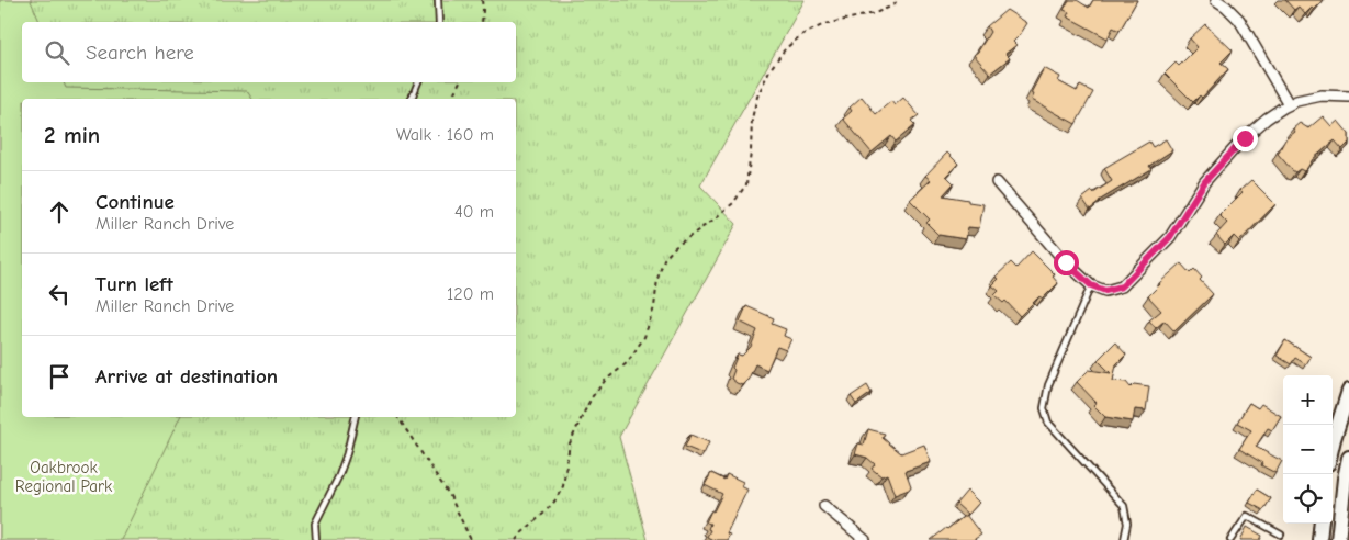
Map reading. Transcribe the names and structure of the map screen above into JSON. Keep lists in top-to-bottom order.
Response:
{
  "parks": ["Oakbrook Regional Park"],
  "page": {
    "search": "Search here",
    "heading": ["2 min", "Walk · 160 m"],
    "list": [
      ["Continue", "Miller Ranch Drive", "40 m"],
      ["Turn left", "Miller Ranch Drive", "120 m"],
      "Arrive at destination"
    ],
    "map_buttons": ["+", "−"]
  }
}
